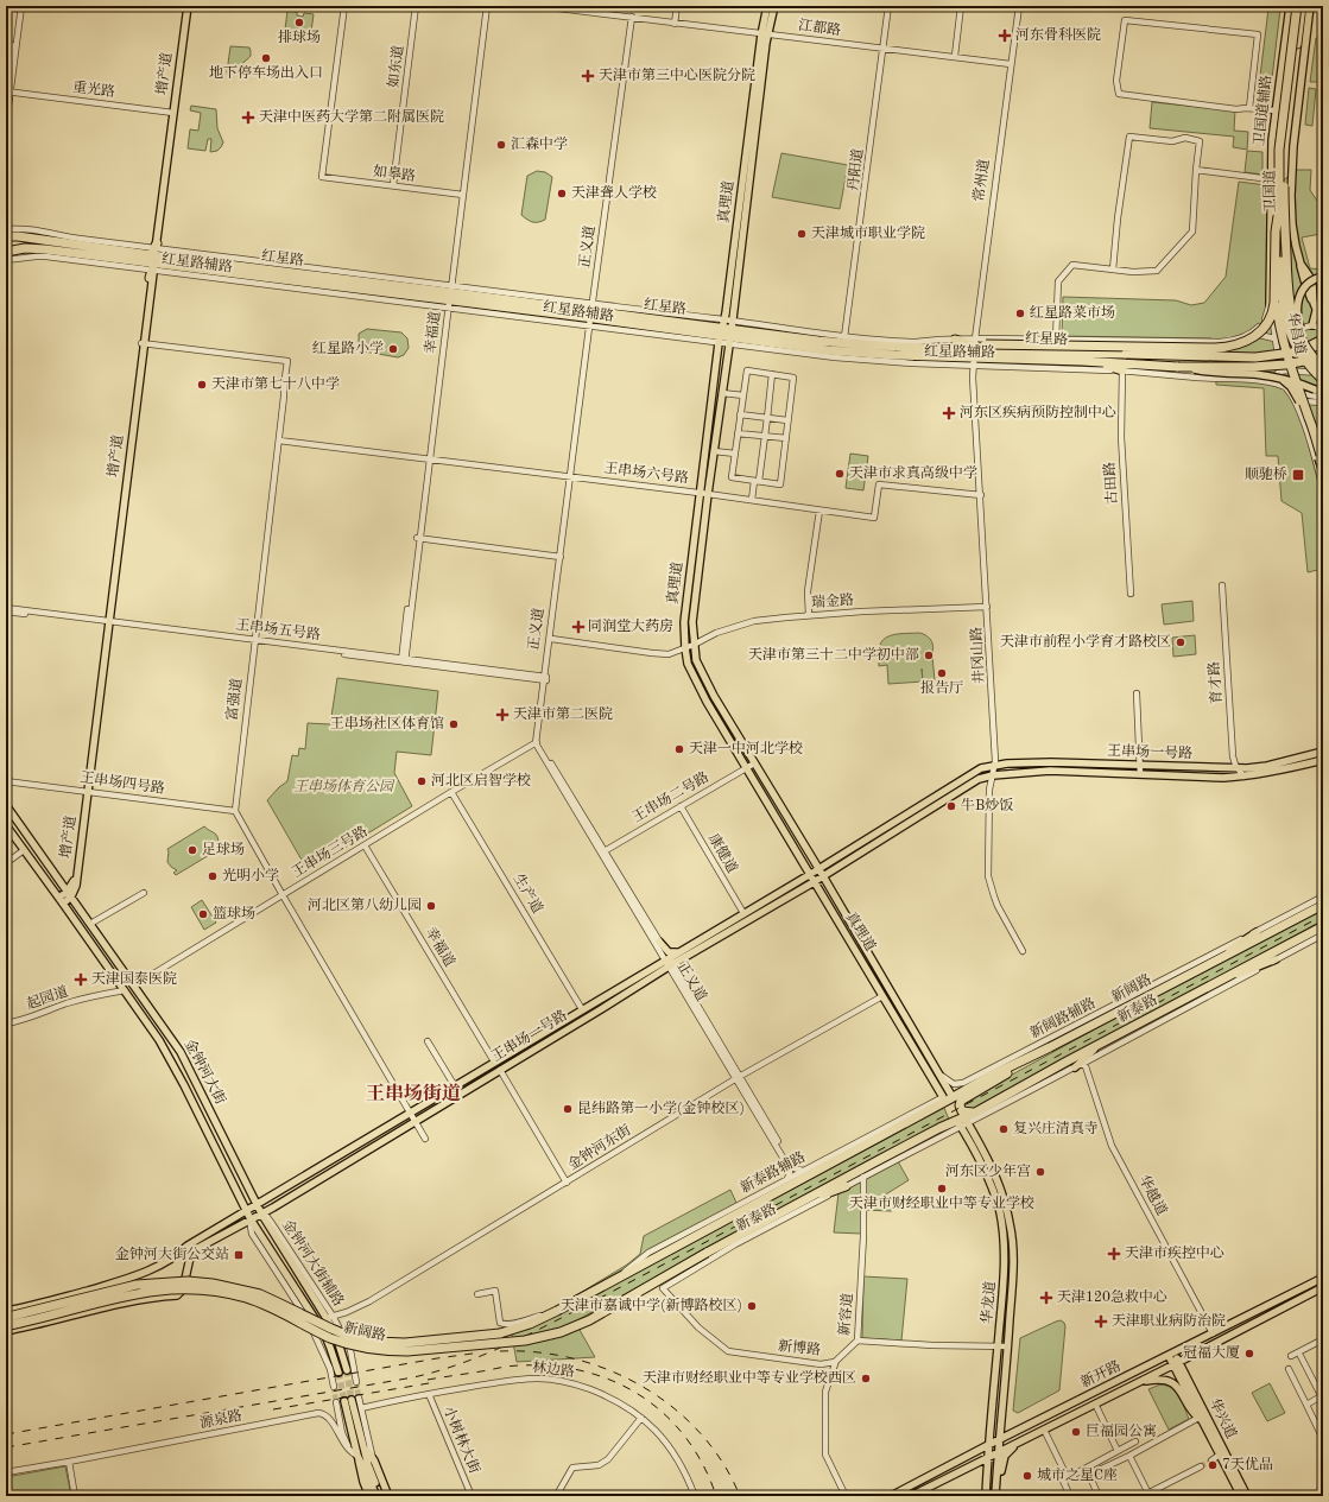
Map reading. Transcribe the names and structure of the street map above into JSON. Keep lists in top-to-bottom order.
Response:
{
  "streets": {
    "highway": [
      "卫国道",
      "红星路",
      "华昌道",
      "新阔路",
      "新泰路"
    ],
    "main road": [
      "增产道",
      "卫国道辅路",
      "真理道",
      "王串场一号路",
      "金钟河大街",
      "华龙道",
      "新开路",
      "华兴道"
    ],
    "street": [
      "江都路",
      "如东道",
      "重光路",
      "丹阳道",
      "如皋路",
      "常州道",
      "正义道",
      "红星路辅路",
      "幸福道",
      "王串场六号路",
      "古田路",
      "瑞金路",
      "王串场五号路",
      "井冈山路",
      "育才路",
      "富强道",
      "王串场四号路",
      "王串场二号路",
      "王串场三号路",
      "康健道",
      "生产道",
      "起园道",
      "新阔路辅路",
      "金钟河东街",
      "新泰路辅路",
      "华越道",
      "金钟河大街辅路",
      "新容道",
      "新博路",
      "林边路",
      "源泉路",
      "小树林大街"
    ]
  },
  "crossings": [
    ["江都路", "丹阳道"],
    ["江都路", "常州道"],
    ["江都路", "真理道"],
    ["江都路", "正义道"],
    ["如东道", "如皋路"],
    ["增产道", "重光路"],
    ["增产道", "红星路"],
    ["增产道", "红星路辅路"],
    ["增产道", "王串场五号路"],
    ["增产道", "富强道"],
    ["增产道", "王串场四号路"],
    ["增产道", "金钟河大街"],
    ["卫国道辅路", "红星路辅路"],
    ["丹阳道", "红星路辅路"],
    ["如皋路", "幸福道"],
    ["常州道", "红星路"],
    ["常州道", "红星路辅路"],
    ["常州道", "井冈山路"],
    ["卫国道", "华昌道"],
    ["真理道", "红星路"],
    ["真理道", "红星路辅路"],
    ["真理道", "王串场六号路"],
    ["真理道", "瑞金路"],
    ["真理道", "王串场一号路"],
    ["真理道", "王串场二号路"],
    ["真理道", "新阔路"],
    ["真理道", "新阔路辅路"],
    ["真理道", "金钟河东街"],
    ["真理道", "新泰路辅路"],
    ["正义道", "红星路"],
    ["正义道", "红星路辅路"],
    ["正义道", "王串场六号路"],
    ["正义道", "王串场五号路"],
    ["正义道", "王串场一号路"],
    ["正义道", "王串场二号路"],
    ["正义道", "王串场三号路"],
    ["正义道", "金钟河东街"],
    ["正义道", "新泰路辅路"],
    ["红星路", "红星路辅路"],
    ["红星路", "幸福道"],
    ["红星路", "古田路"],
    ["红星路", "井冈山路"],
    ["红星路辅路", "幸福道"],
    ["红星路辅路", "古田路"],
    ["红星路辅路", "井冈山路"],
    ["幸福道", "王串场六号路"],
    ["幸福道", "王串场五号路"],
    ["幸福道", "王串场一号路"],
    ["幸福道", "王串场三号路"],
    ["王串场六号路", "井冈山路"],
    ["王串场六号路", "富强道"],
    ["瑞金路", "井冈山路"],
    ["王串场五号路", "富强道"],
    ["井冈山路", "王串场一号路"],
    ["育才路", "王串场一号路"],
    ["富强道", "王串场四号路"],
    ["王串场一号路", "康健道"],
    ["王串场一号路", "生产道"],
    ["王串场一号路", "新阔路"],
    ["王串场一号路", "金钟河大街"],
    ["王串场一号路", "金钟河大街辅路"],
    ["王串场二号路", "康健道"],
    ["王串场三号路", "生产道"],
    ["王串场三号路", "金钟河大街"],
    ["新阔路", "新泰路"],
    ["新阔路", "新阔路辅路"],
    ["新阔路", "新泰路辅路"],
    ["起园道", "金钟河大街"],
    ["新泰路", "华越道"],
    ["新泰路", "华龙道"],
    ["新泰路", "新容道"],
    ["新泰路", "新博路"],
    ["金钟河大街", "金钟河东街"],
    ["金钟河大街", "金钟河大街辅路"],
    ["金钟河东街", "金钟河大街辅路"],
    ["华越道", "新开路"],
    ["华龙道", "新开路"],
    ["新容道", "新博路"],
    ["林边路", "小树林大街"],
    ["新开路", "华兴道"]
  ],
  "districts": ["王串场街道"],
  "parks": ["王串场体育公园"],
  "places": {
    "other": [
      "排球场",
      "地下停车场出入口",
      "汇森中学",
      "天津聋人学校",
      "天津城市职业学院",
      "红星路菜市场",
      "红星路小学",
      "天津市第七十八中学",
      "天津市求真高级中学",
      "天津市前程小学育才路校区",
      "天津市第三十二中学初中部",
      "报告厅",
      "王串场社区体育馆",
      "天津一中河北学校",
      "河北区启智学校",
      "牛B炒饭",
      "足球场",
      "光明小学",
      "河北区第八幼儿园",
      "篮球场",
      "昆纬路第一小学(金钟校区)",
      "复兴庄清真寺",
      "河东区少年宫",
      "天津市财经职业中等专业学校",
      "天津市嘉诚中学(新博路校区)",
      "冠福大厦",
      "天津市财经职业中等专业学校西区",
      "巨福园公寓",
      "7天优品",
      "城市之星C座"
    ],
    "health": [
      "河东骨科医院",
      "天津市第三中心医院分院",
      "天津中医药大学第二附属医院",
      "河东区疾病预防控制中心",
      "同润堂大药房",
      "天津市第二医院",
      "天津国泰医院",
      "天津市疾控中心",
      "天津120急救中心",
      "天津职业病防治院"
    ],
    "transit": ["顺驰桥", "金钟河大街公交站"]
  }
}
